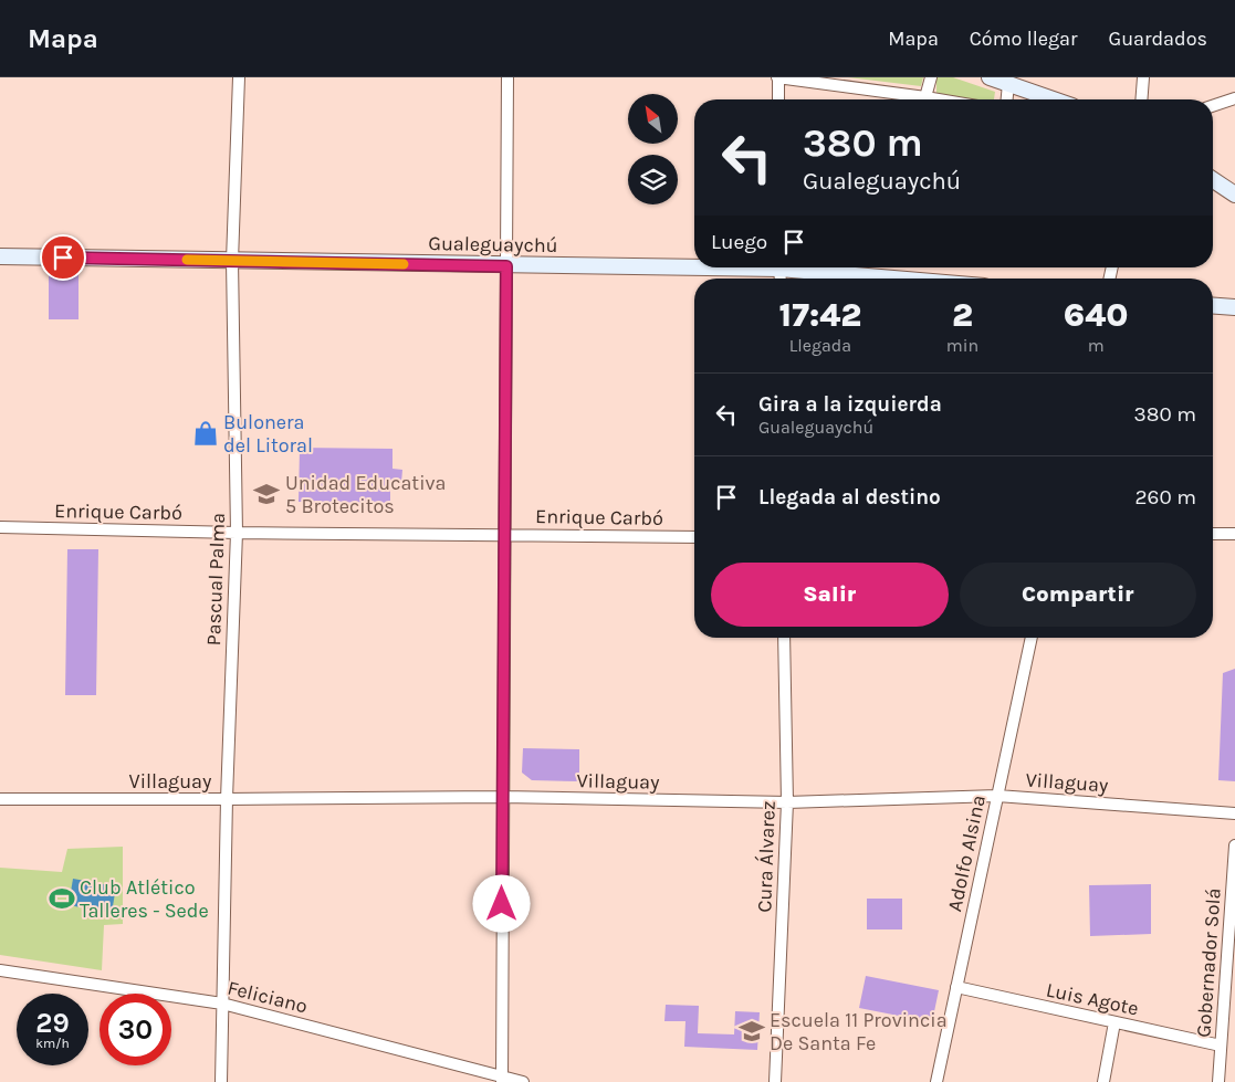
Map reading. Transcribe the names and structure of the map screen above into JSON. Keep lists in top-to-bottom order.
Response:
{
  "streets": {
    "street": [
      "Gualeguaychú",
      "Enrique Carbó",
      "Pascual Palma",
      "Villaguay",
      "Adolfo Alsina",
      "Cura Álvarez",
      "Gobernador Solá",
      "Feliciano",
      "Luis Agote"
    ]
  },
  "crossings": [
    ["Gualeguaychú", "Pascual Palma"],
    ["Enrique Carbó", "Pascual Palma"],
    ["Pascual Palma", "Villaguay"],
    ["Pascual Palma", "Feliciano"],
    ["Villaguay", "Adolfo Alsina"],
    ["Villaguay", "Cura Álvarez"],
    ["Adolfo Alsina", "Luis Agote"],
    ["Gobernador Solá", "Luis Agote"]
  ],
  "places": {
    "shop": ["Bulonera del Litoral"],
    "school or university": ["Unidad Educativa 5 Brotecitos", "Escuela 11 Provincia De Santa Fe"],
    "sports": ["Club Atlético Talleres - Sede"]
  },
  "north": "top left",
  "page": {
    "header": "Mapa",
    "nav": ["Mapa", "Cómo llegar", "Guardados"],
    "turn": ["380 m", "Gualeguaychú"],
    "then": "Luego",
    "eta": [
      "17:42",
      "Llegada",
      "2",
      "min",
      "640",
      "m"
    ],
    "list": [
      {
        "name": "Gira a la izquierda",
        "note": "Gualeguaychú",
        "value": "380 m"
      },
      {
        "name": "Llegada al destino",
        "value": "260 m"
      }
    ],
    "buttons": ["Salir", "Compartir"],
    "speed": "29 km/h",
    "limit": "30"
  }
}
